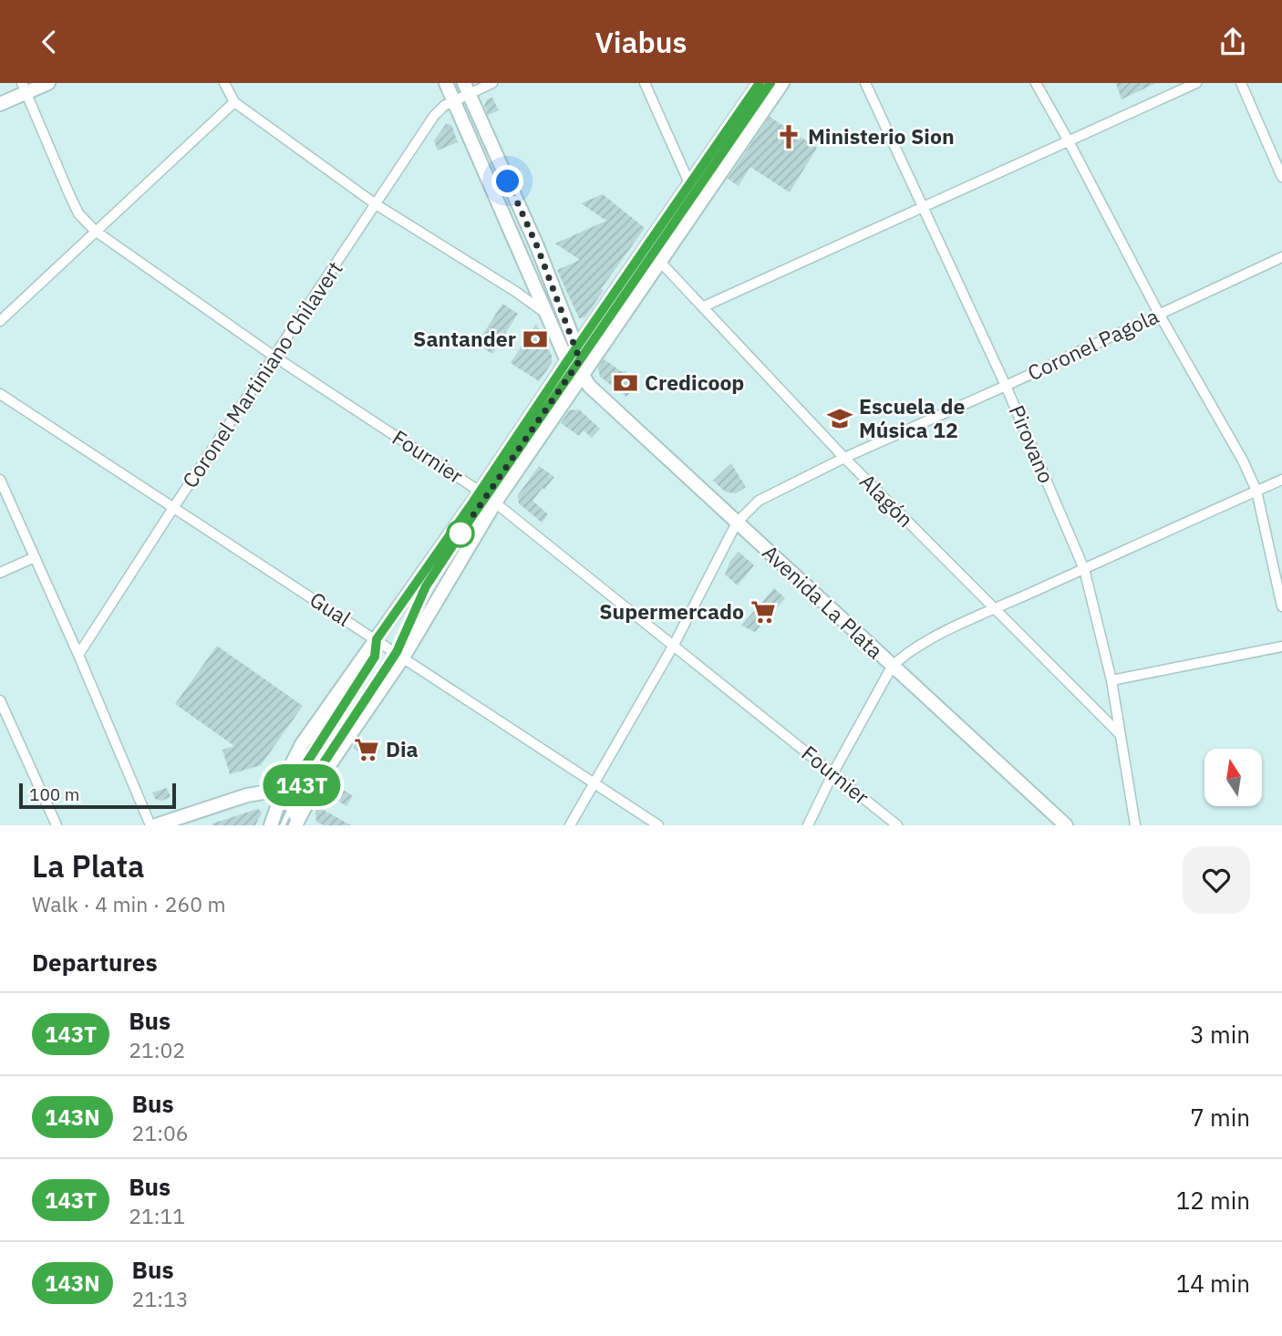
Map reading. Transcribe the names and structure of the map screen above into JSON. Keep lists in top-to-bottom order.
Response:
{
  "streets": {
    "main road": ["Avenida La Plata"],
    "street": [
      "Coronel Pagola",
      "Coronel Martiniano Chilavert",
      "Pirovano",
      "Fournier",
      "Alagón",
      "Gual"
    ]
  },
  "crossings": [
    ["Coronel Pagola", "Pirovano"],
    ["Coronel Pagola", "Fournier"],
    ["Coronel Pagola", "Alagón"],
    ["Coronel Pagola", "Avenida La Plata"],
    ["Coronel Pagola", "Gual"],
    ["Coronel Martiniano Chilavert", "Fournier"],
    ["Coronel Martiniano Chilavert", "Avenida La Plata"],
    ["Coronel Martiniano Chilavert", "Gual"],
    ["Pirovano", "Alagón"]
  ],
  "places": {
    "church": ["Ministerio Sion"],
    "bank": ["Santander", "Credicoop"],
    "school or university": ["Escuela de Música 12"],
    "supermarket": ["Supermercado", "Dia"]
  },
  "lines": ["bus line 143T"],
  "scale_bar": "100 m",
  "north": "top",
  "page": {
    "header": "Viabus",
    "on_map": "143T",
    "scale": "100 m",
    "heading": [
      ["La Plata", "Walk · 4 min · 260 m"],
      "Departures"
    ],
    "list": [
      {
        "mark": "143T",
        "name": "Bus",
        "note": "21:02",
        "value": "3 min"
      },
      {
        "mark": "143N",
        "name": "Bus",
        "note": "21:06",
        "value": "7 min"
      },
      {
        "mark": "143T",
        "name": "Bus",
        "note": "21:11",
        "value": "12 min"
      },
      {
        "mark": "143N",
        "name": "Bus",
        "note": "21:13",
        "value": "14 min"
      }
    ]
  }
}
